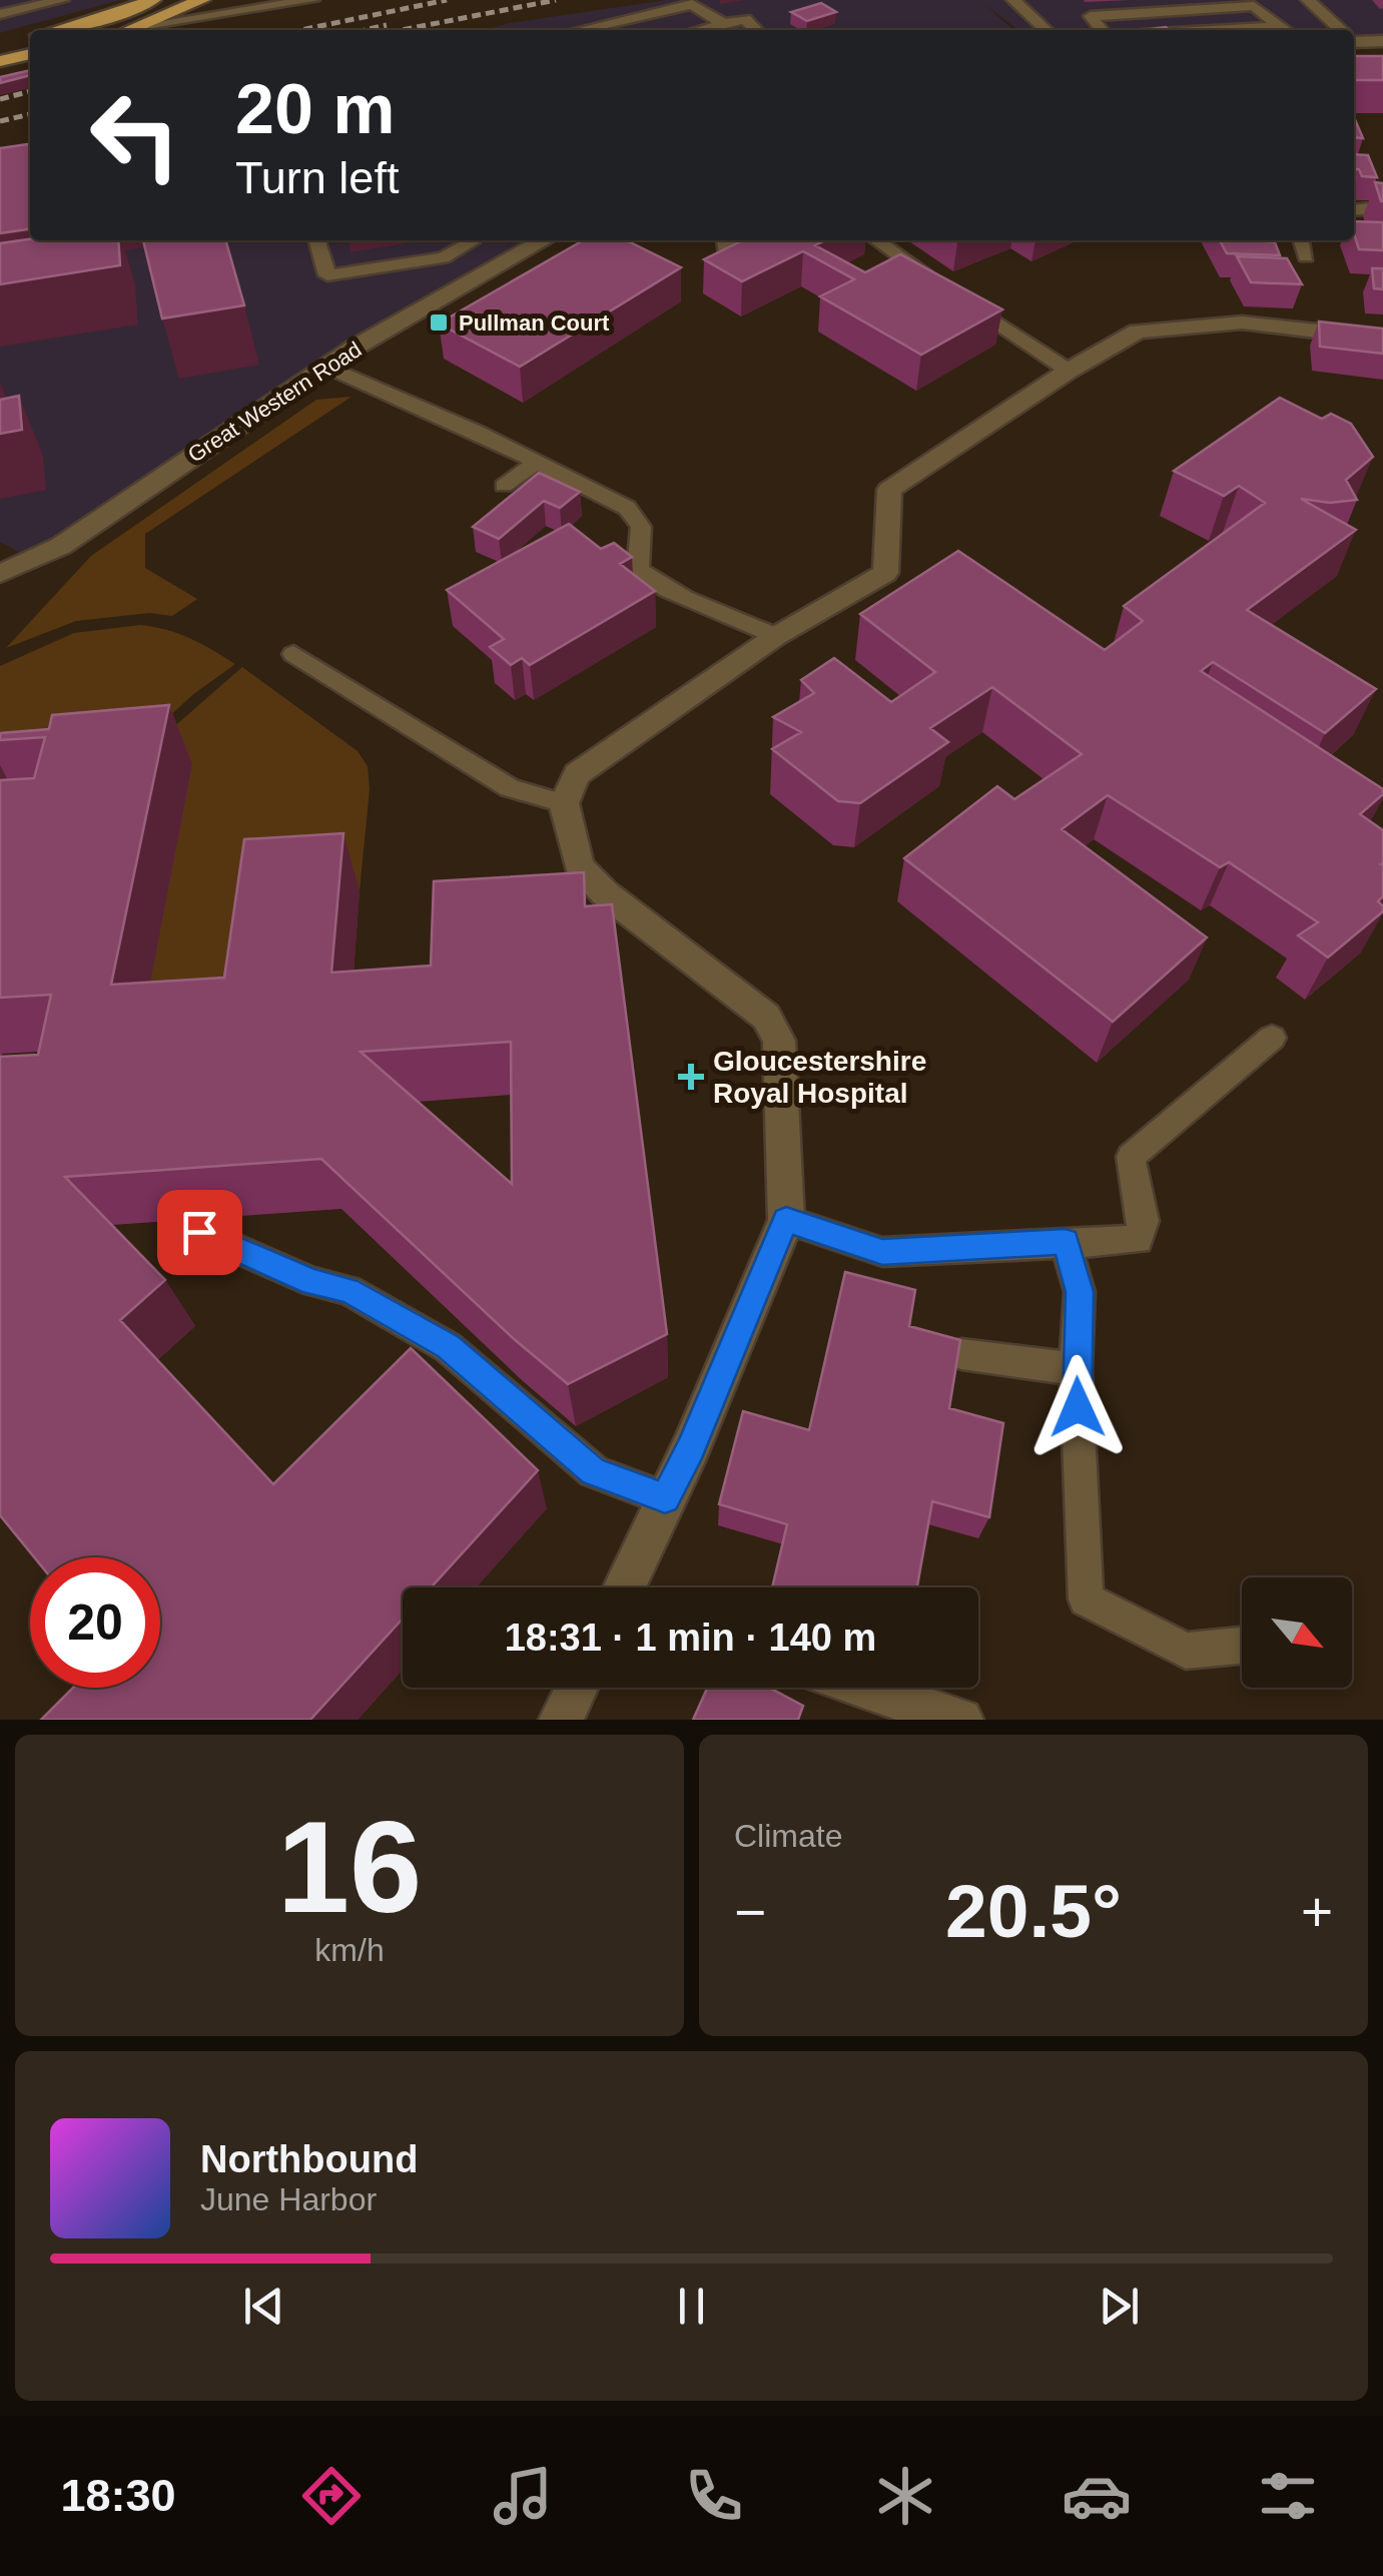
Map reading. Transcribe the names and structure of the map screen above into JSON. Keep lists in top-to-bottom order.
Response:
{
  "streets": {
    "street": ["Great Western Road"]
  },
  "places": {
    "transit": ["Pullman Court"],
    "health": ["Gloucestershire Royal Hospital"]
  },
  "north": "bottom right",
  "page": {
    "turn": ["20 m", "Turn left"],
    "limit": "20",
    "trip": "18:31 · 1 min · 140 m",
    "tile": [
      ["16", "km/h"],
      "Climate"
    ],
    "heat": ["−", "20.5°", "+"],
    "song": ["Northbound", "June Harbor"],
    "tabs": "18:30"
  }
}
